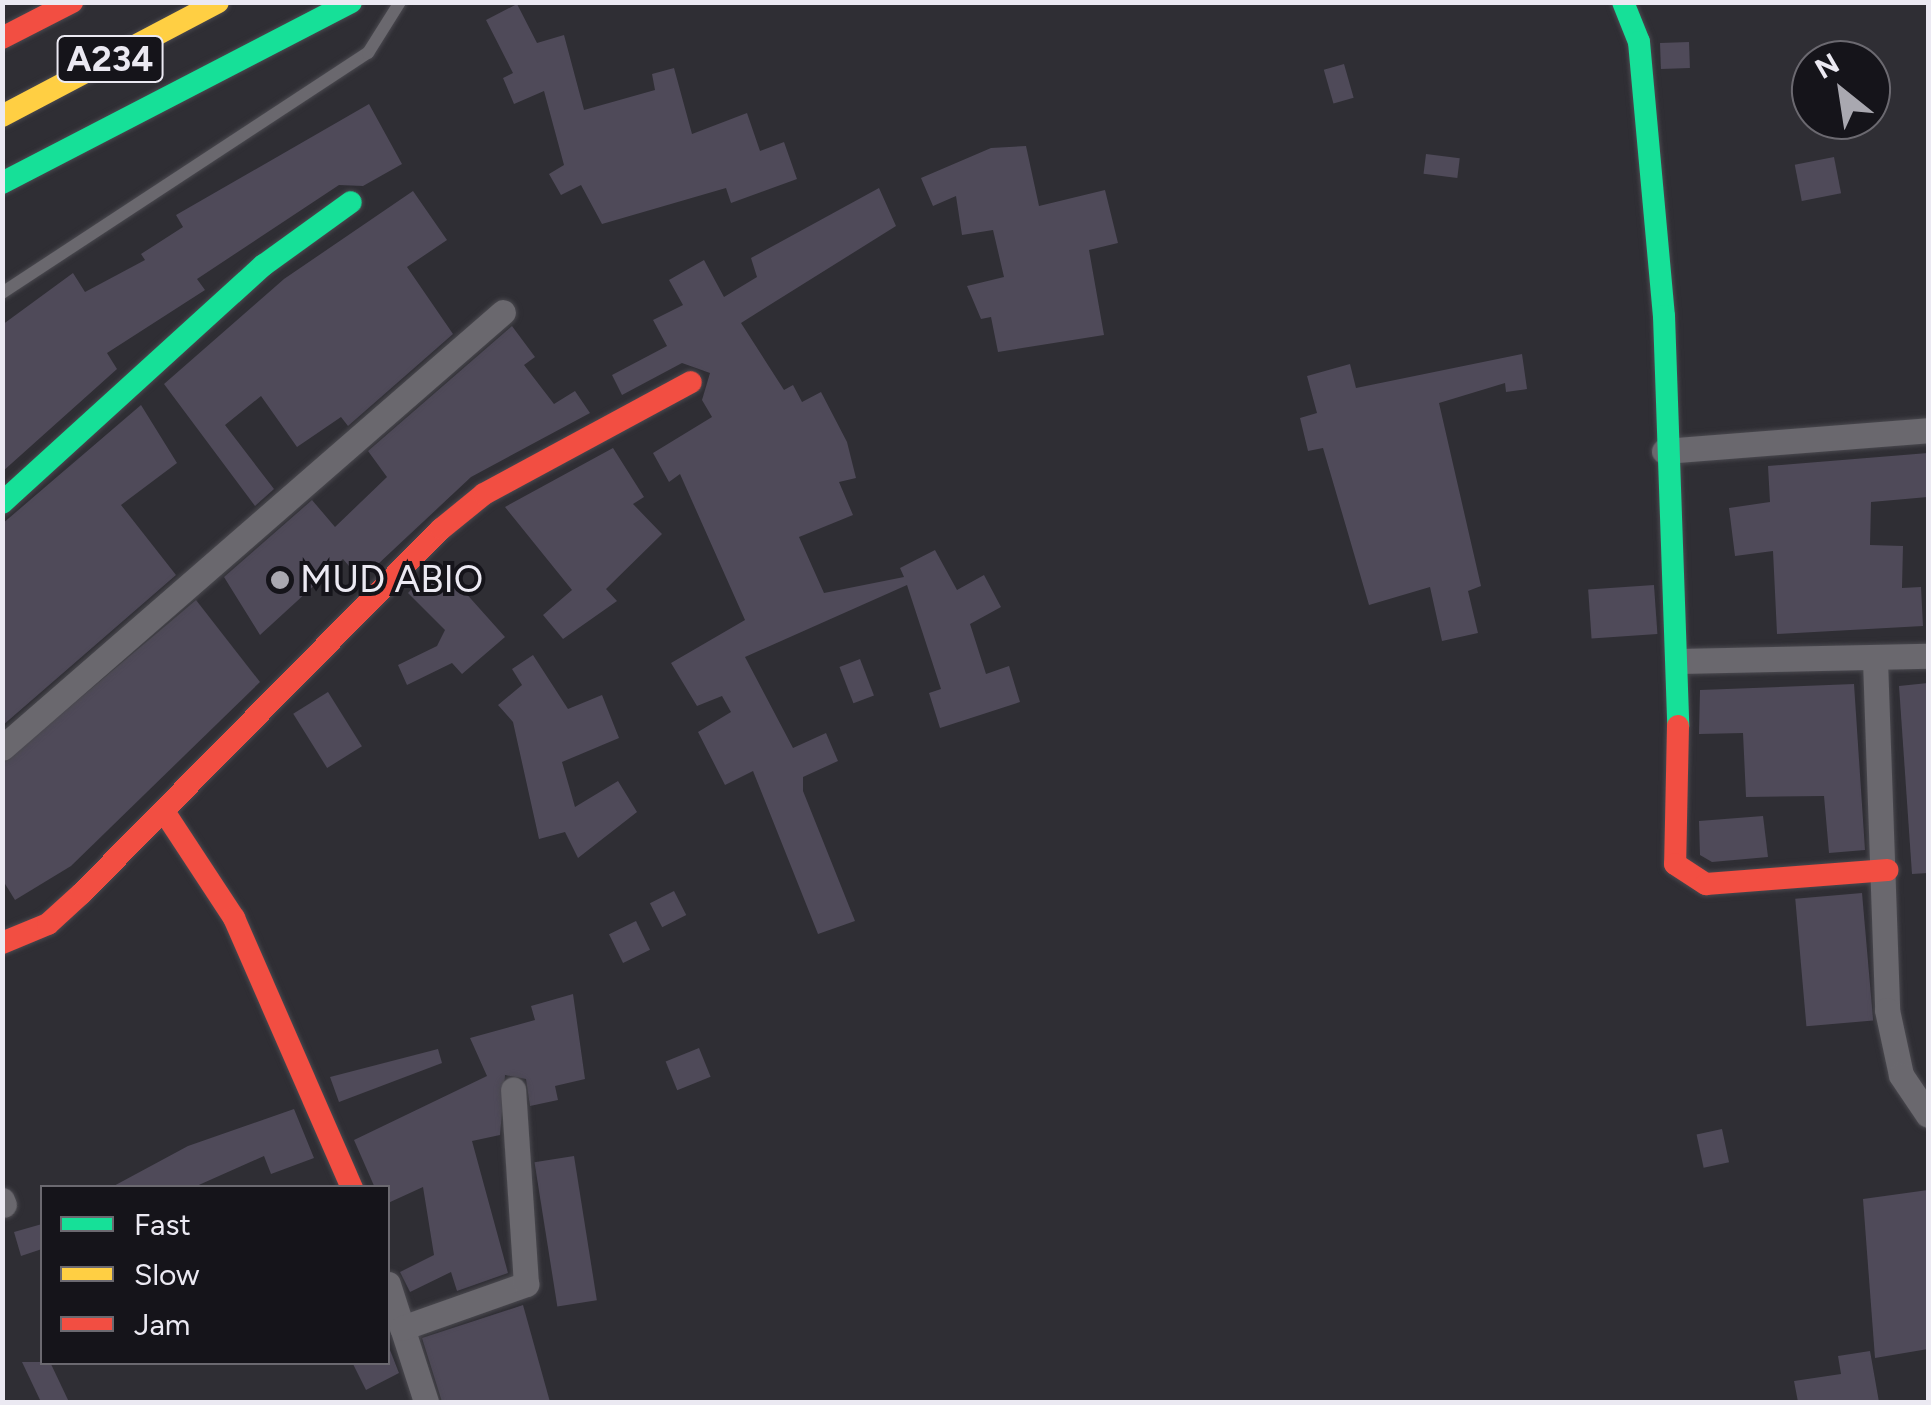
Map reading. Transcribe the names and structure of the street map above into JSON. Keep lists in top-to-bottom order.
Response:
{
  "streets": {
    "main road": ["A234"]
  },
  "places": ["MUD ABIO"],
  "legend": ["Fast", "Slow", "Jam"],
  "north": "top left"
}
